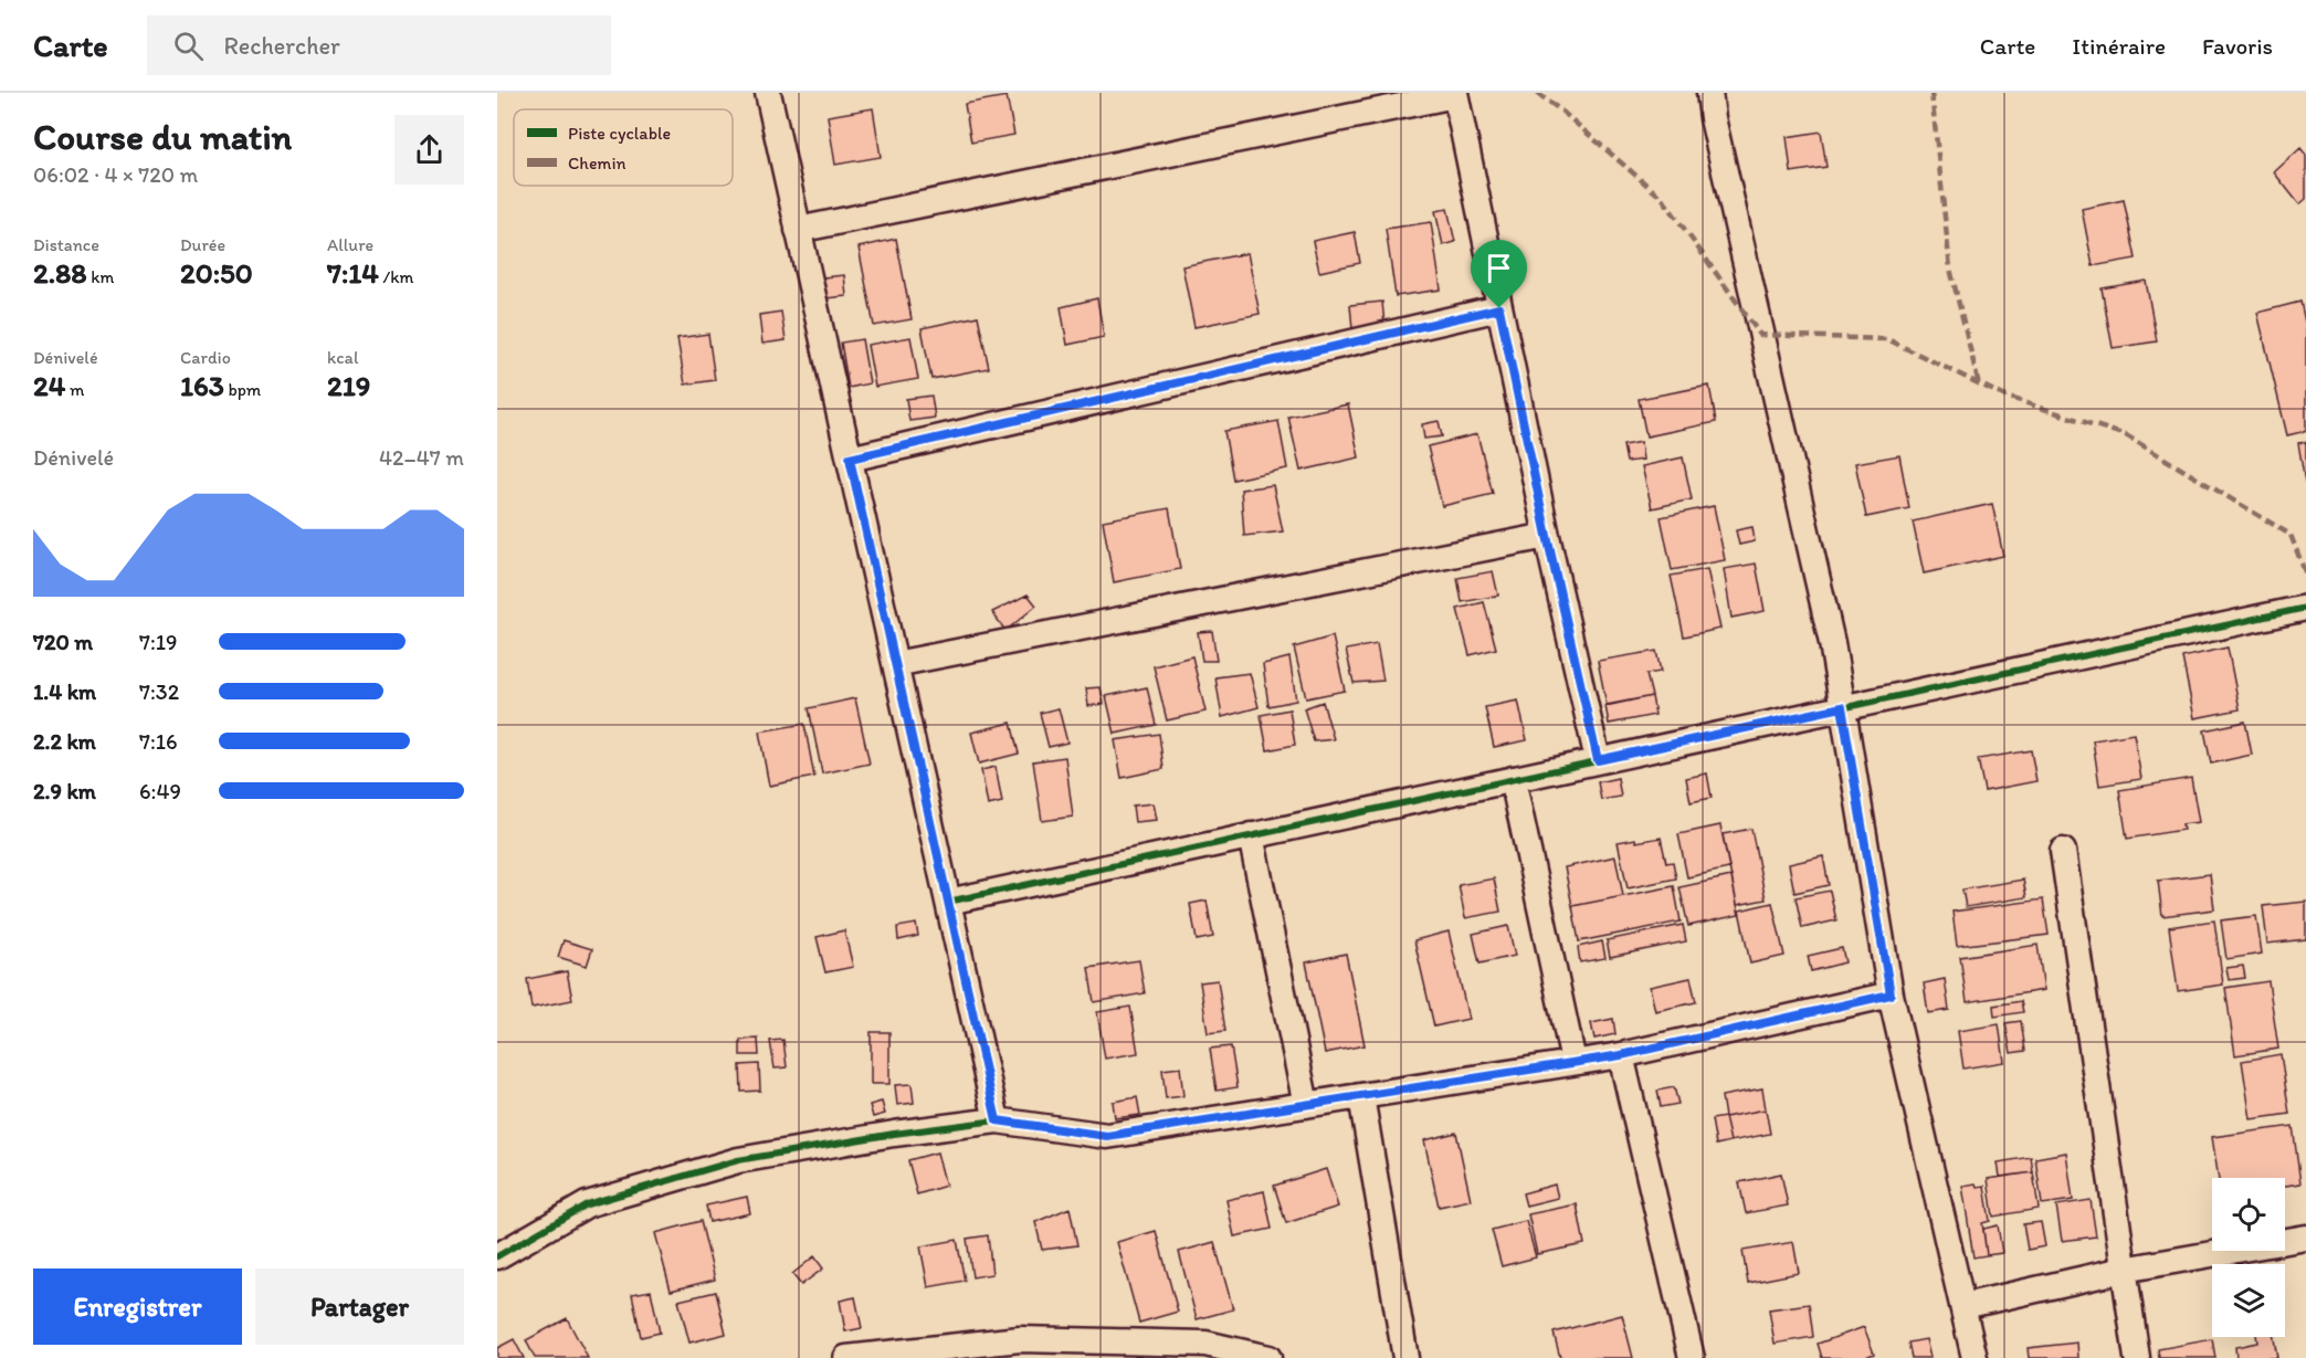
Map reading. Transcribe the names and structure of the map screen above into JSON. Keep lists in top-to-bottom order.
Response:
{
  "legend": ["Piste cyclable", "Chemin"],
  "page": {
    "header": "Carte",
    "search": "Rechercher",
    "nav": ["Carte", "Itinéraire", "Favoris"],
    "heading": ["Course du matin", "06:02 · 4 × 720 m"],
    "stats": [
      ["Distance", "2.88 km"],
      ["Durée", "20:50"],
      ["Allure", "7:14 /km"],
      ["Dénivelé", "24 m"],
      ["Cardio", "163 bpm"],
      ["kcal", "219"]
    ],
    "chart": ["Dénivelé", "42–47 m"],
    "list": [
      {
        "name": "720 m",
        "note": "7:19"
      },
      {
        "name": "1.4 km",
        "note": "7:32"
      },
      {
        "name": "2.2 km",
        "note": "7:16"
      },
      {
        "name": "2.9 km",
        "note": "6:49"
      }
    ],
    "buttons": ["Enregistrer", "Partager"]
  }
}
